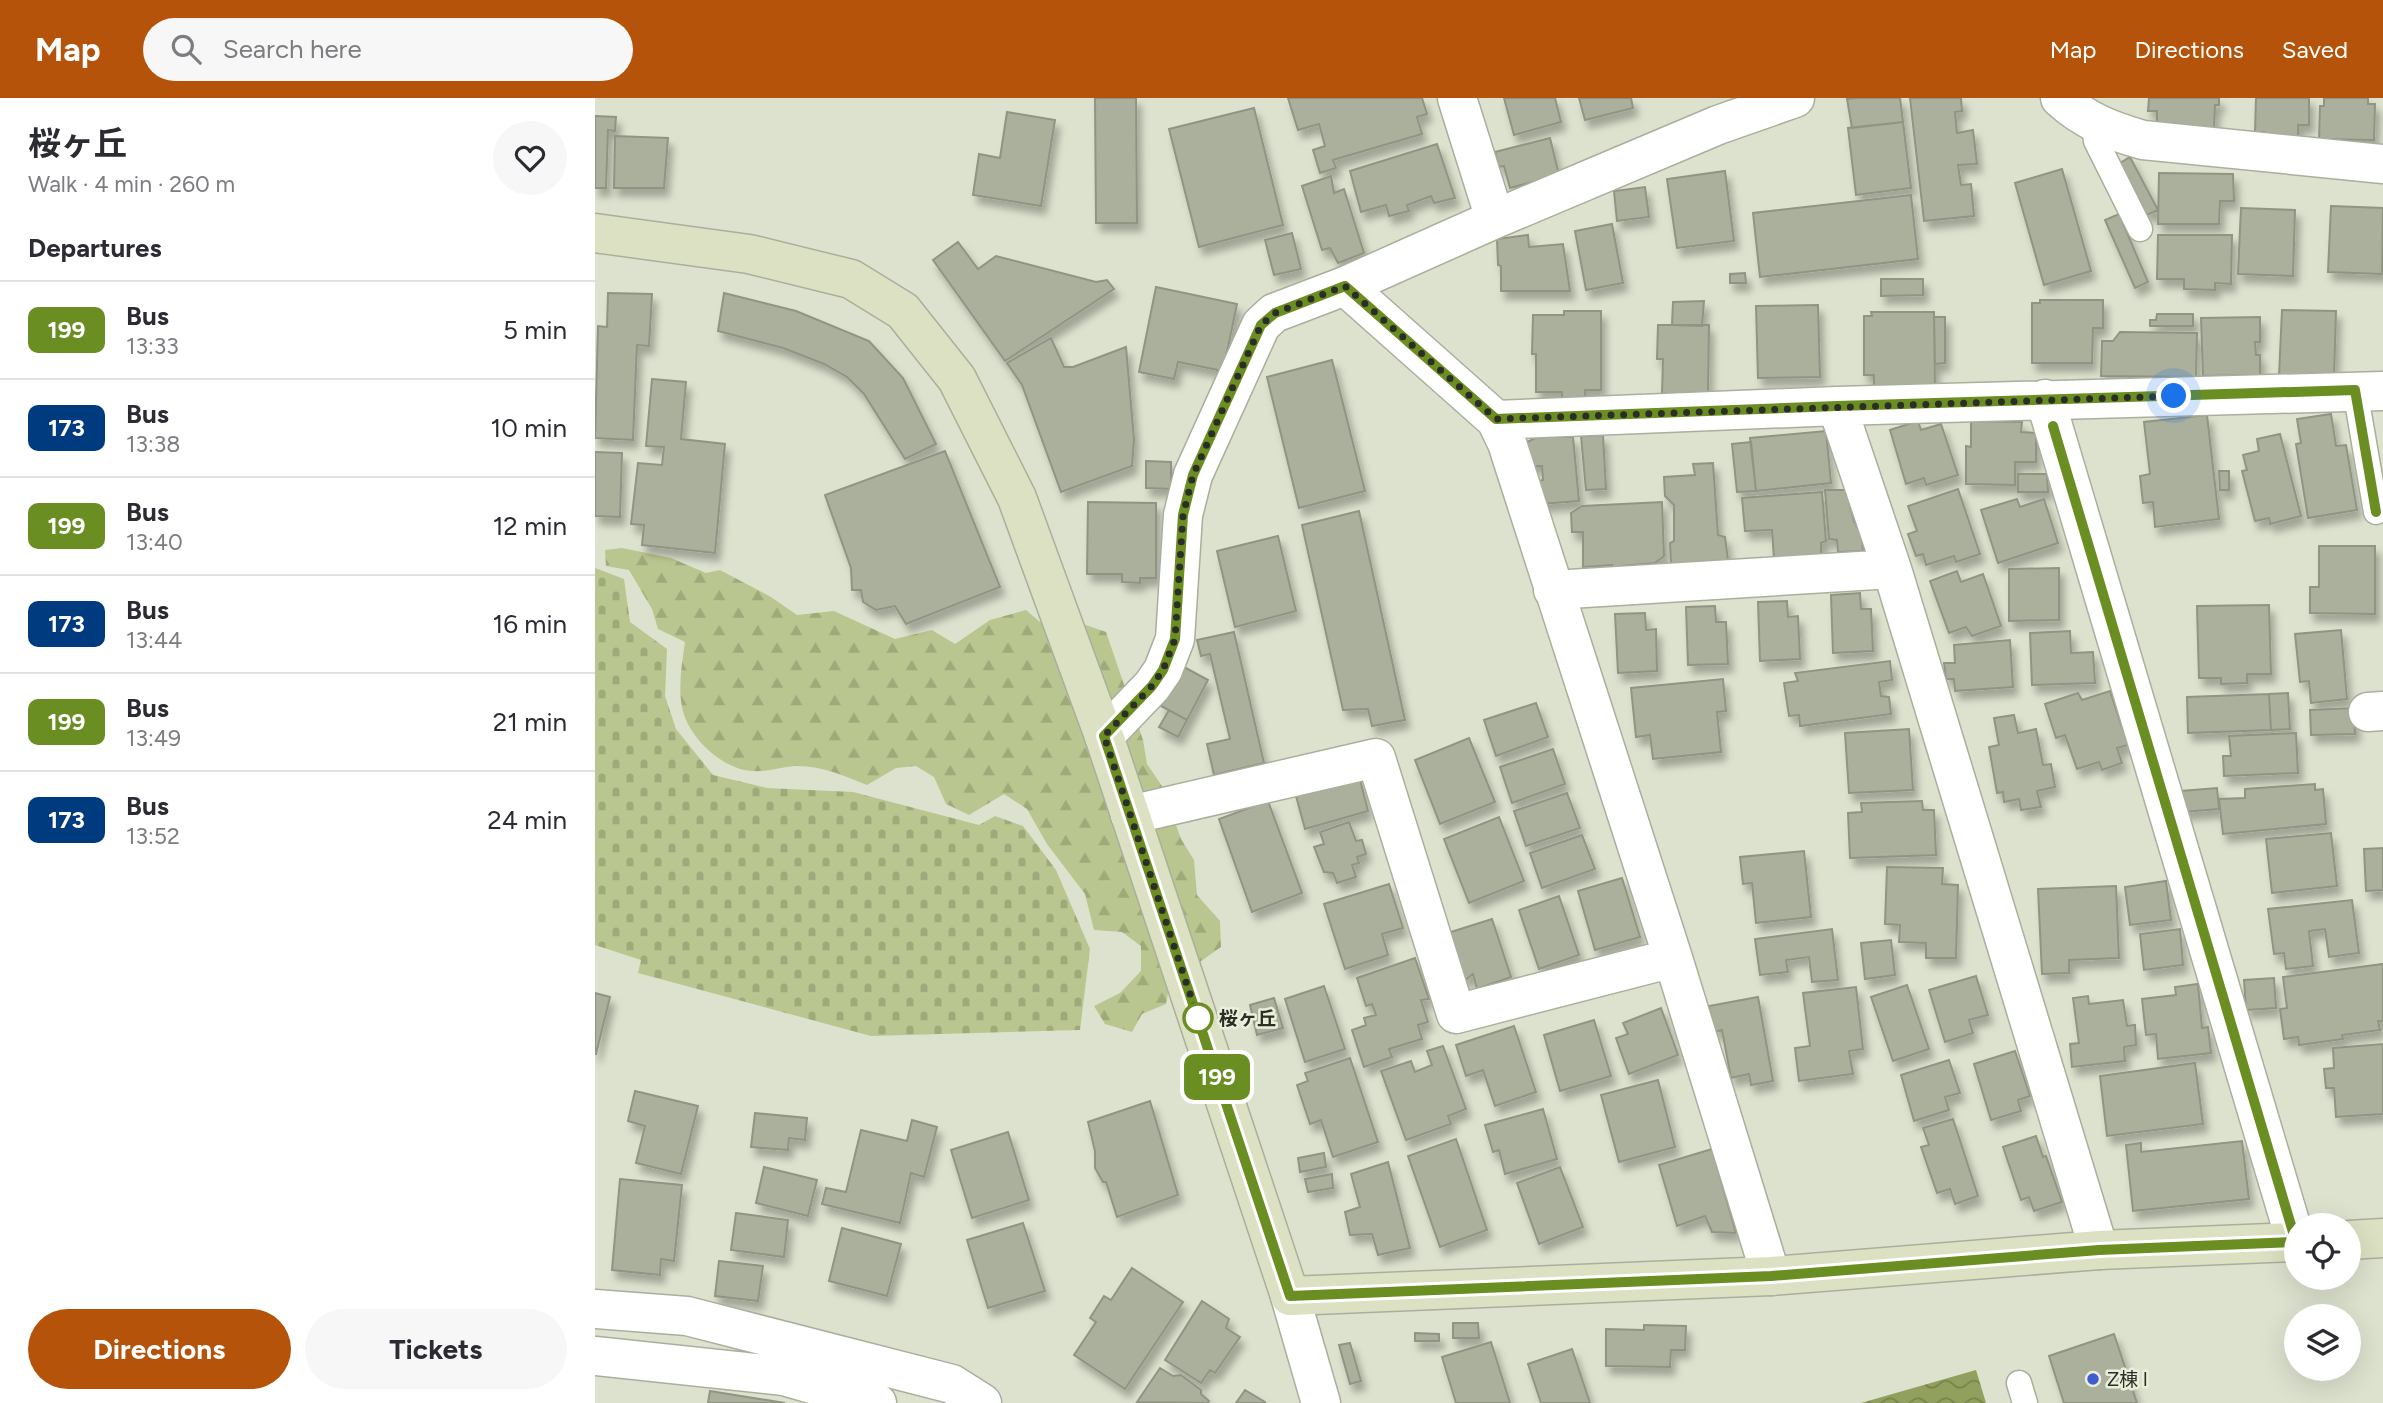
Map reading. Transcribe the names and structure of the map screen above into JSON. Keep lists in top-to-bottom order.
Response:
{
  "places": ["桜ヶ丘", "Z棟 I"],
  "lines": ["bus line 199"],
  "page": {
    "header": "Map",
    "search": "Search here",
    "nav": ["Map", "Directions", "Saved"],
    "heading": [
      ["桜ヶ丘", "Walk · 4 min · 260 m"],
      "Departures"
    ],
    "on_map": "199",
    "list": [
      {
        "mark": "199",
        "name": "Bus",
        "note": "13:33",
        "value": "5 min"
      },
      {
        "mark": "173",
        "name": "Bus",
        "note": "13:38",
        "value": "10 min"
      },
      {
        "mark": "199",
        "name": "Bus",
        "note": "13:40",
        "value": "12 min"
      },
      {
        "mark": "173",
        "name": "Bus",
        "note": "13:44",
        "value": "16 min"
      },
      {
        "mark": "199",
        "name": "Bus",
        "note": "13:49",
        "value": "21 min"
      },
      {
        "mark": "173",
        "name": "Bus",
        "note": "13:52",
        "value": "24 min"
      }
    ],
    "buttons": ["Directions", "Tickets"]
  }
}
